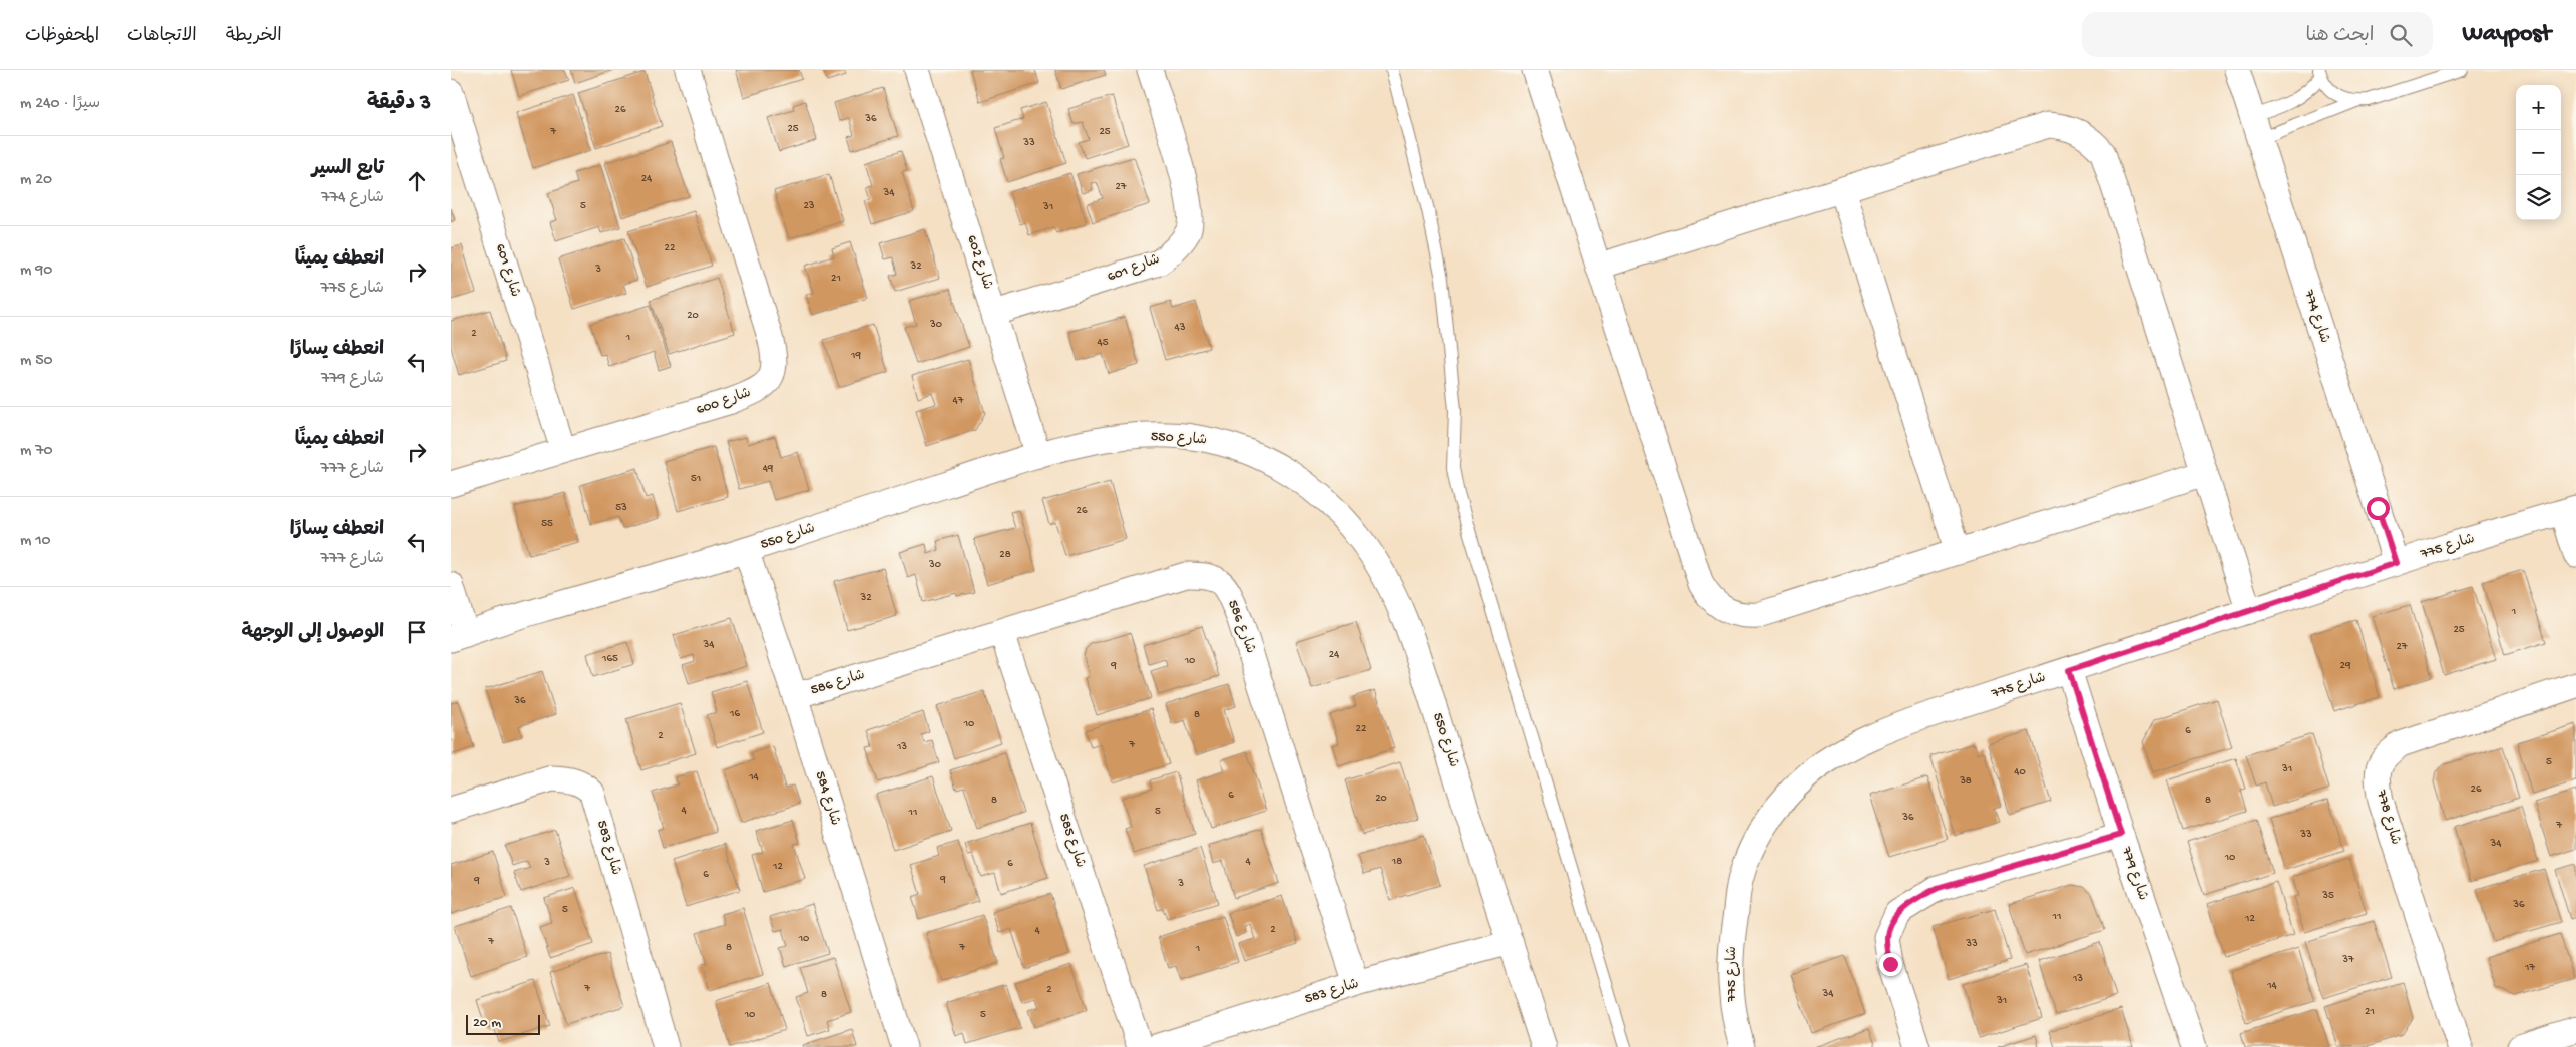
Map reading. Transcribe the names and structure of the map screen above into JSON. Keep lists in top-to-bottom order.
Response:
{
  "streets": {
    "street": [
      "شارع 602",
      "شارع 601",
      "شارع 774",
      "شارع 600",
      "شارع 550",
      "شارع 775",
      "شارع 586",
      "شارع 584",
      "شارع 778",
      "شارع 585",
      "شارع 583",
      "شارع 779"
    ]
  },
  "crossings": [
    ["شارع 602", "شارع 601"],
    ["شارع 602", "شارع 550"],
    ["شارع 601", "شارع 600"],
    ["شارع 774", "شارع 775"],
    ["شارع 550", "شارع 584"],
    ["شارع 550", "شارع 583"],
    ["شارع 775", "شارع 779"],
    ["شارع 586", "شارع 584"],
    ["شارع 586", "شارع 585"],
    ["شارع 586", "شارع 583"]
  ],
  "house_numbers": [
    "26",
    "36",
    "25",
    "7",
    "25",
    "33",
    "24",
    "27",
    "34",
    "5",
    "23",
    "31",
    "22",
    "32",
    "3",
    "21",
    "20",
    "30",
    "43",
    "2",
    "1",
    "45",
    "19",
    "47",
    "49",
    "51",
    "53",
    "26",
    "55",
    "28",
    "30",
    "32",
    "1",
    "25",
    "34",
    "27",
    "24",
    "165",
    "10",
    "9",
    "29",
    "36",
    "16",
    "8",
    "10",
    "22",
    "6",
    "2",
    "7",
    "13",
    "5",
    "31",
    "40",
    "14",
    "38",
    "26",
    "6",
    "20",
    "8",
    "8",
    "4",
    "5",
    "11",
    "36",
    "7",
    "33",
    "34",
    "10",
    "4",
    "18",
    "3",
    "6",
    "12",
    "6",
    "9",
    "9",
    "3",
    "35",
    "36",
    "5",
    "11",
    "12",
    "2",
    "4",
    "10",
    "7",
    "33",
    "8",
    "7",
    "1",
    "37",
    "17",
    "13",
    "14",
    "7",
    "2",
    "34",
    "8",
    "31",
    "21",
    "10",
    "5"
  ],
  "scale_bar": "20 m",
  "page": {
    "header": "Waypost",
    "search": "ابحث هنا",
    "nav": ["الخريطة", "الاتجاهات", "المحفوظات"],
    "heading": ["3 دقيقة", "سيرًا · 240 m"],
    "map_buttons": ["+", "−"],
    "list": [
      ["تابع السير", "شارع 774", "20 m"],
      ["انعطف يمينًا", "شارع 775", "90 m"],
      ["انعطف يسارًا", "شارع 779", "50 m"],
      ["انعطف يمينًا", "شارع 777", "70 m"],
      ["انعطف يسارًا", "شارع 777", "10 m"],
      "الوصول إلى الوجهة"
    ],
    "scale": "20 m"
  }
}
